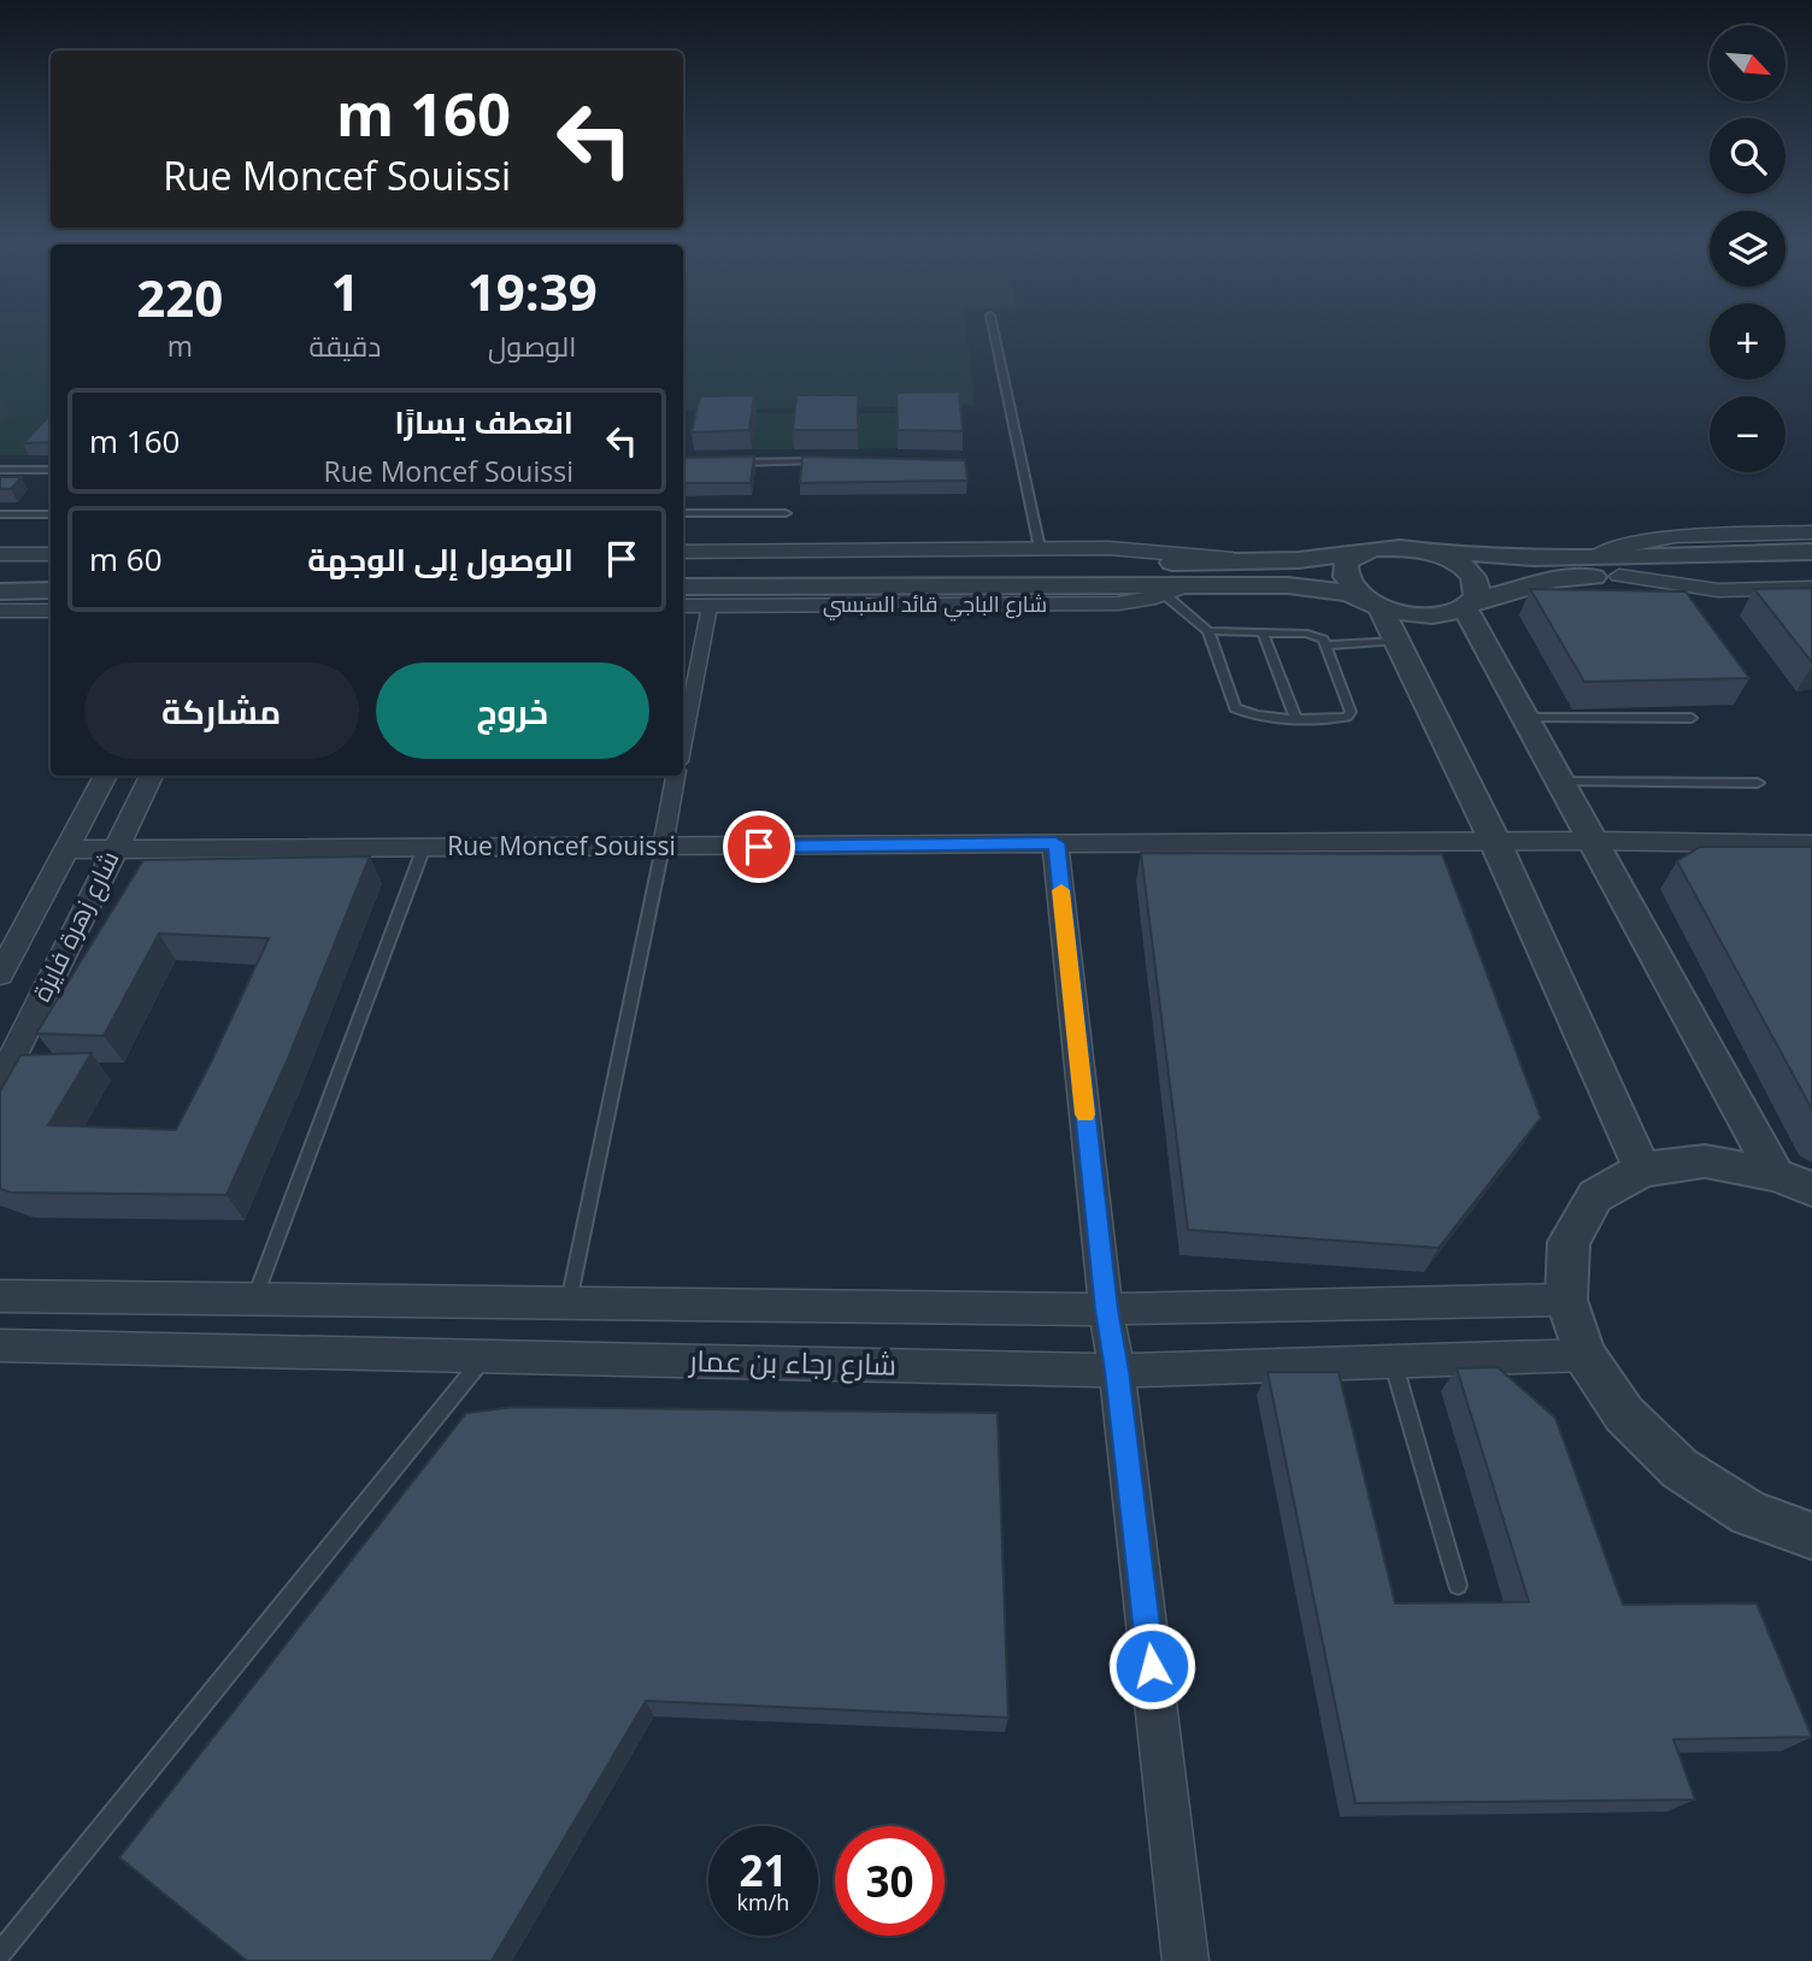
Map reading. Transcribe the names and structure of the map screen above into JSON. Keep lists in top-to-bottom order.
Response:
{
  "streets": {
    "street": [
      "شارع الباجي قائد السبسي",
      "Rue Moncef Souissi",
      "شارع زهرة فايزة",
      "شارع رجاء بن عمار"
    ]
  },
  "crossings": [
    ["Rue Moncef Souissi", "شارع زهرة فايزة"]
  ],
  "north": "bottom right",
  "page": {
    "map_buttons": ["+", "−"],
    "turn": ["160 m", "Rue Moncef Souissi"],
    "eta": [
      "19:39",
      "الوصول",
      "1",
      "دقيقة",
      "220",
      "m"
    ],
    "list": [
      {
        "name": "انعطف يسارًا",
        "note": "Rue Moncef Souissi",
        "value": "160 m"
      },
      {
        "name": "الوصول إلى الوجهة",
        "value": "60 m"
      }
    ],
    "buttons": ["خروج", "مشاركة"],
    "speed": "21 km/h",
    "limit": "30"
  }
}
